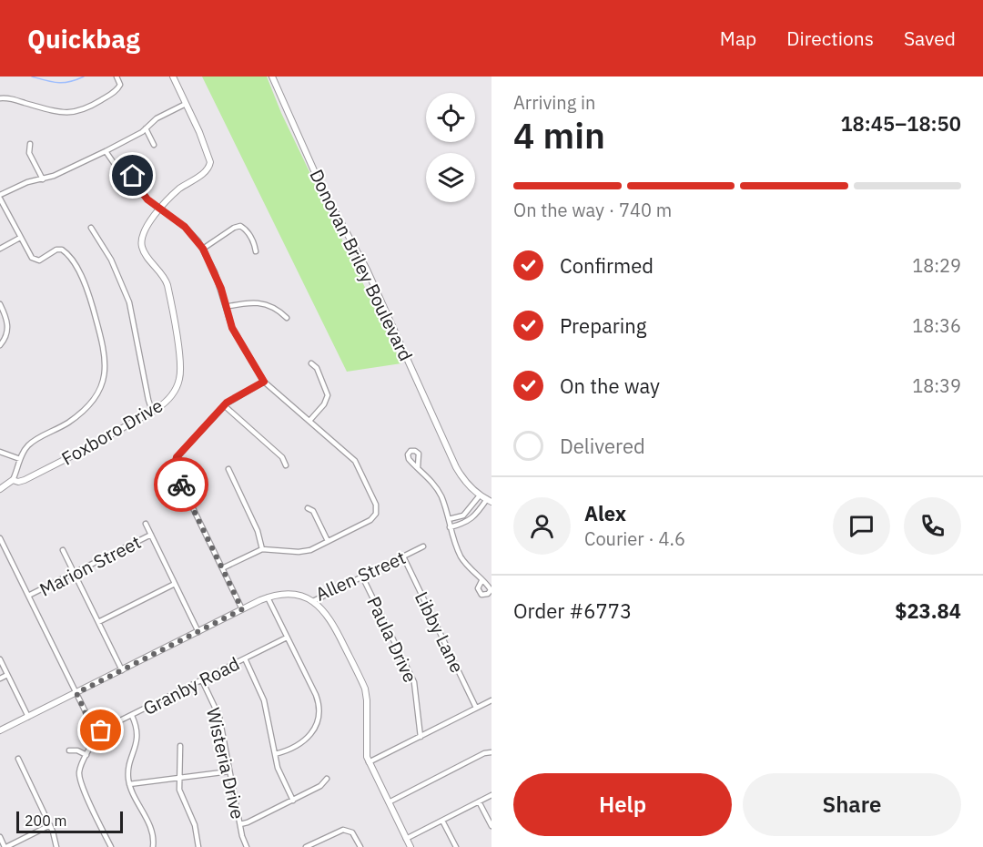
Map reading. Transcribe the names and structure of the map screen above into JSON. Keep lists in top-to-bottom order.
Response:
{
  "streets": {
    "street": [
      "Donovan Briley Boulevard",
      "Foxboro Drive",
      "Marion Street",
      "Allen Street",
      "Libby Lane",
      "Paula Drive",
      "Granby Road",
      "Wisteria Drive"
    ]
  },
  "crossings": [
    ["Allen Street", "Libby Lane"],
    ["Allen Street", "Paula Drive"],
    ["Granby Road", "Wisteria Drive"]
  ],
  "scale_bar": "200 m",
  "page": {
    "header": "Quickbag",
    "nav": ["Map", "Directions", "Saved"],
    "heading": ["4 min", "Arriving in", "18:45–18:50"],
    "panel": [
      "Alex",
      "Courier · 4.6",
      "Order #6773",
      "$23.84"
    ],
    "bar": "On the way · 740 m",
    "list": [
      ["Confirmed", "18:29"],
      ["Preparing", "18:36"],
      ["On the way", "18:39"],
      "Delivered"
    ],
    "buttons": ["Help", "Share"],
    "scale": "200 m"
  }
}
